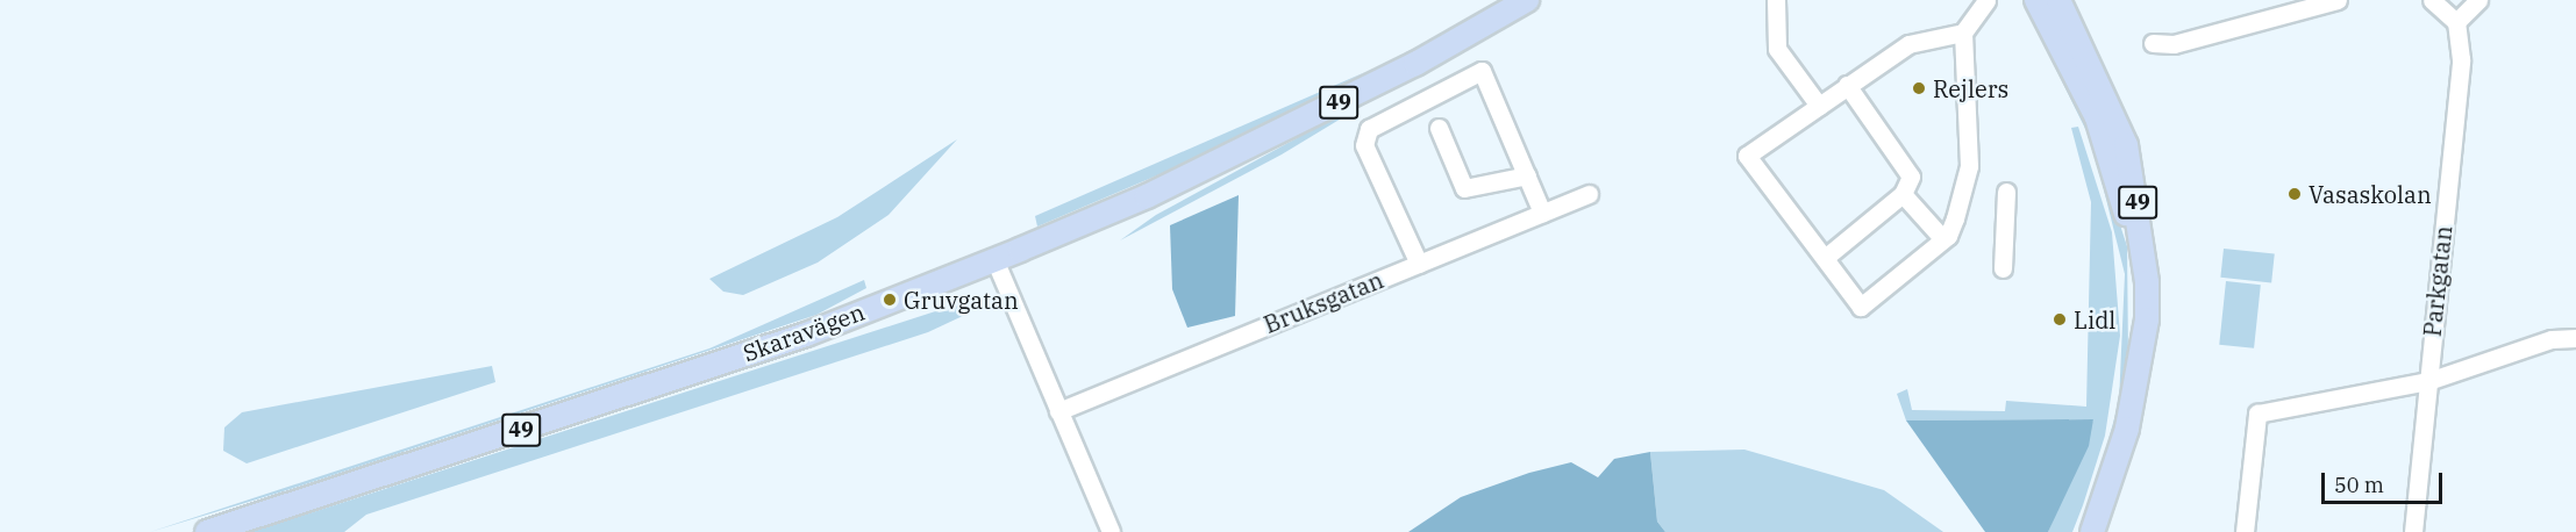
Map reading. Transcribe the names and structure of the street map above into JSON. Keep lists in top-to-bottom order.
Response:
{
  "streets": {
    "main road": ["49", "Skaravägen"],
    "street": ["Parkgatan", "Bruksgatan"]
  },
  "places": [
    "Rejlers",
    "Vasaskolan",
    "Gruvgatan",
    "Lidl"
  ],
  "scale_bar": "50 m"
}
